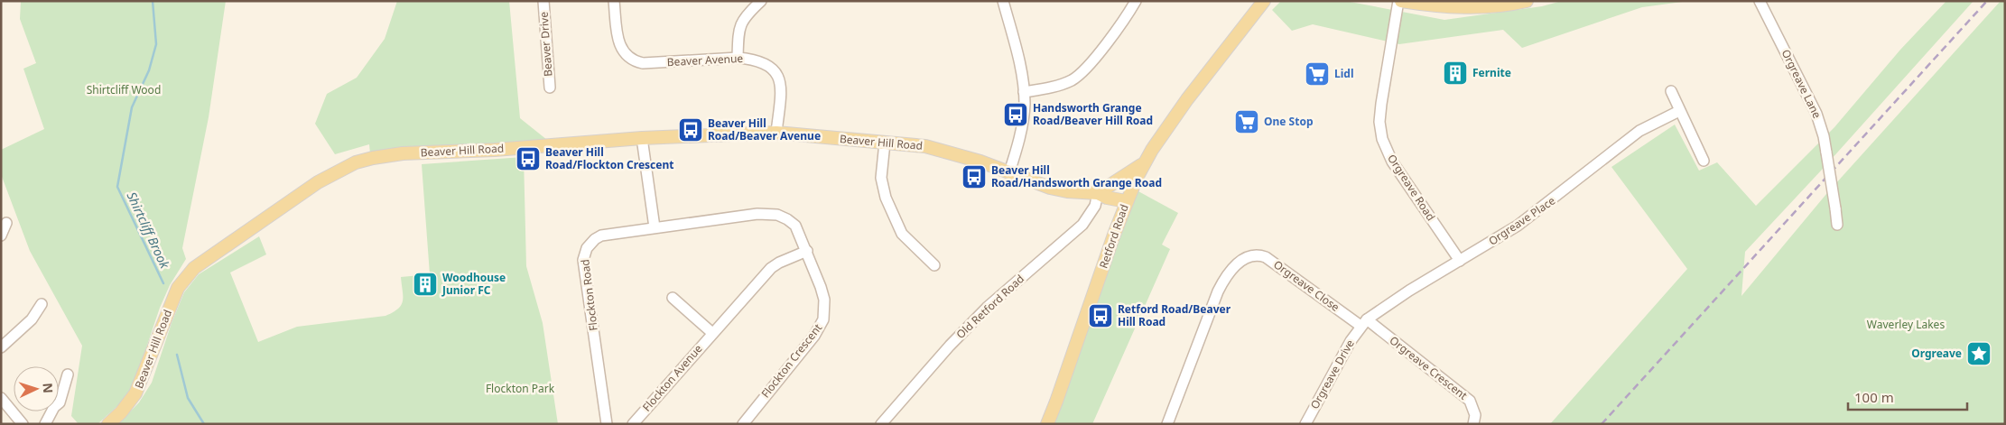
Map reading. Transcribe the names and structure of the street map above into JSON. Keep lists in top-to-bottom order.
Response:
{
  "streets": {
    "main road": ["Beaver Hill Road", "Retford Road"],
    "street": [
      "Beaver Drive",
      "Beaver Avenue",
      "Orgreave Lane",
      "Orgreave Road",
      "Orgreave Place",
      "Orgreave Close",
      "Flockton Road",
      "Old Retford Road",
      "Flockton Crescent",
      "Orgreave Crescent",
      "Orgreave Drive",
      "Flockton Avenue"
    ]
  },
  "crossings": [
    ["Beaver Avenue", "Beaver Hill Road"],
    ["Beaver Hill Road", "Retford Road"],
    ["Beaver Hill Road", "Old Retford Road"],
    ["Orgreave Road", "Orgreave Place"],
    ["Orgreave Place", "Orgreave Close"],
    ["Orgreave Place", "Orgreave Crescent"],
    ["Orgreave Place", "Orgreave Drive"],
    ["Orgreave Close", "Orgreave Crescent"],
    ["Orgreave Close", "Orgreave Drive"],
    ["Flockton Road", "Flockton Crescent"],
    ["Flockton Crescent", "Flockton Avenue"],
    ["Orgreave Crescent", "Orgreave Drive"]
  ],
  "water": ["Shirtcliff Brook"],
  "parks": ["Shirtcliff Wood", "Waverley Lakes", "Flockton Park"],
  "places": {
    "building": ["Fernite", "Woodhouse Junior FC"],
    "supermarket": ["Lidl", "One Stop"],
    "bus stop": [
      "Handsworth Grange Road/Beaver Hill Road",
      "Beaver Hill Road/Beaver Avenue",
      "Beaver Hill Road/Flockton Crescent",
      "Beaver Hill Road/Handsworth Grange Road",
      "Retford Road/Beaver Hill Road"
    ],
    "place": ["Orgreave"]
  },
  "scale_bar": "100 m",
  "north": "right"
}
